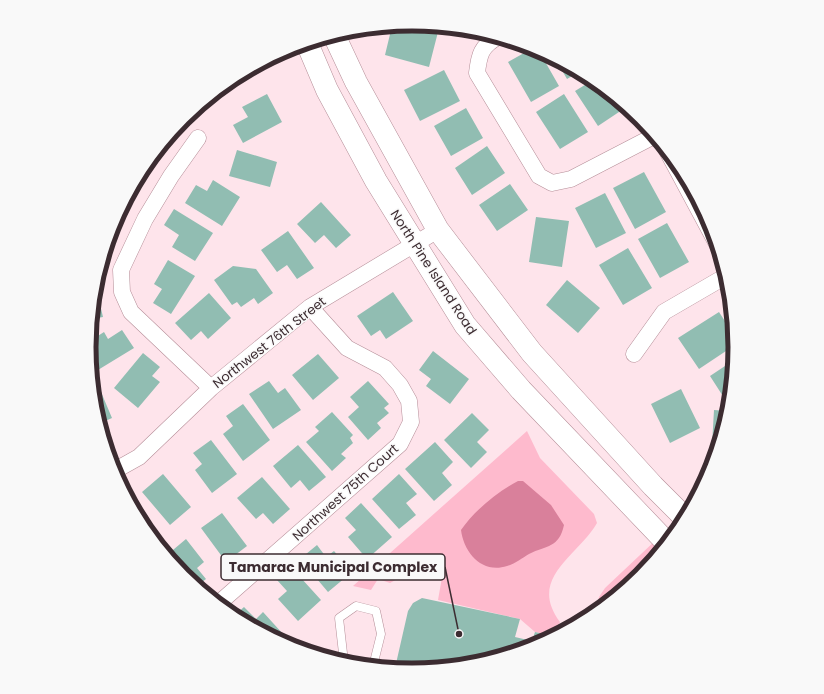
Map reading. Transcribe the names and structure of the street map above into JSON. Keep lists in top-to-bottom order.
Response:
{
  "streets": {
    "main road": ["North Pine Island Road"],
    "street": ["Northwest 76th Street", "Northwest 75th Court"]
  },
  "crossings": [
    ["North Pine Island Road", "Northwest 76th Street"],
    ["Northwest 76th Street", "Northwest 75th Court"]
  ],
  "places": ["Tamarac Municipal Complex"]
}
